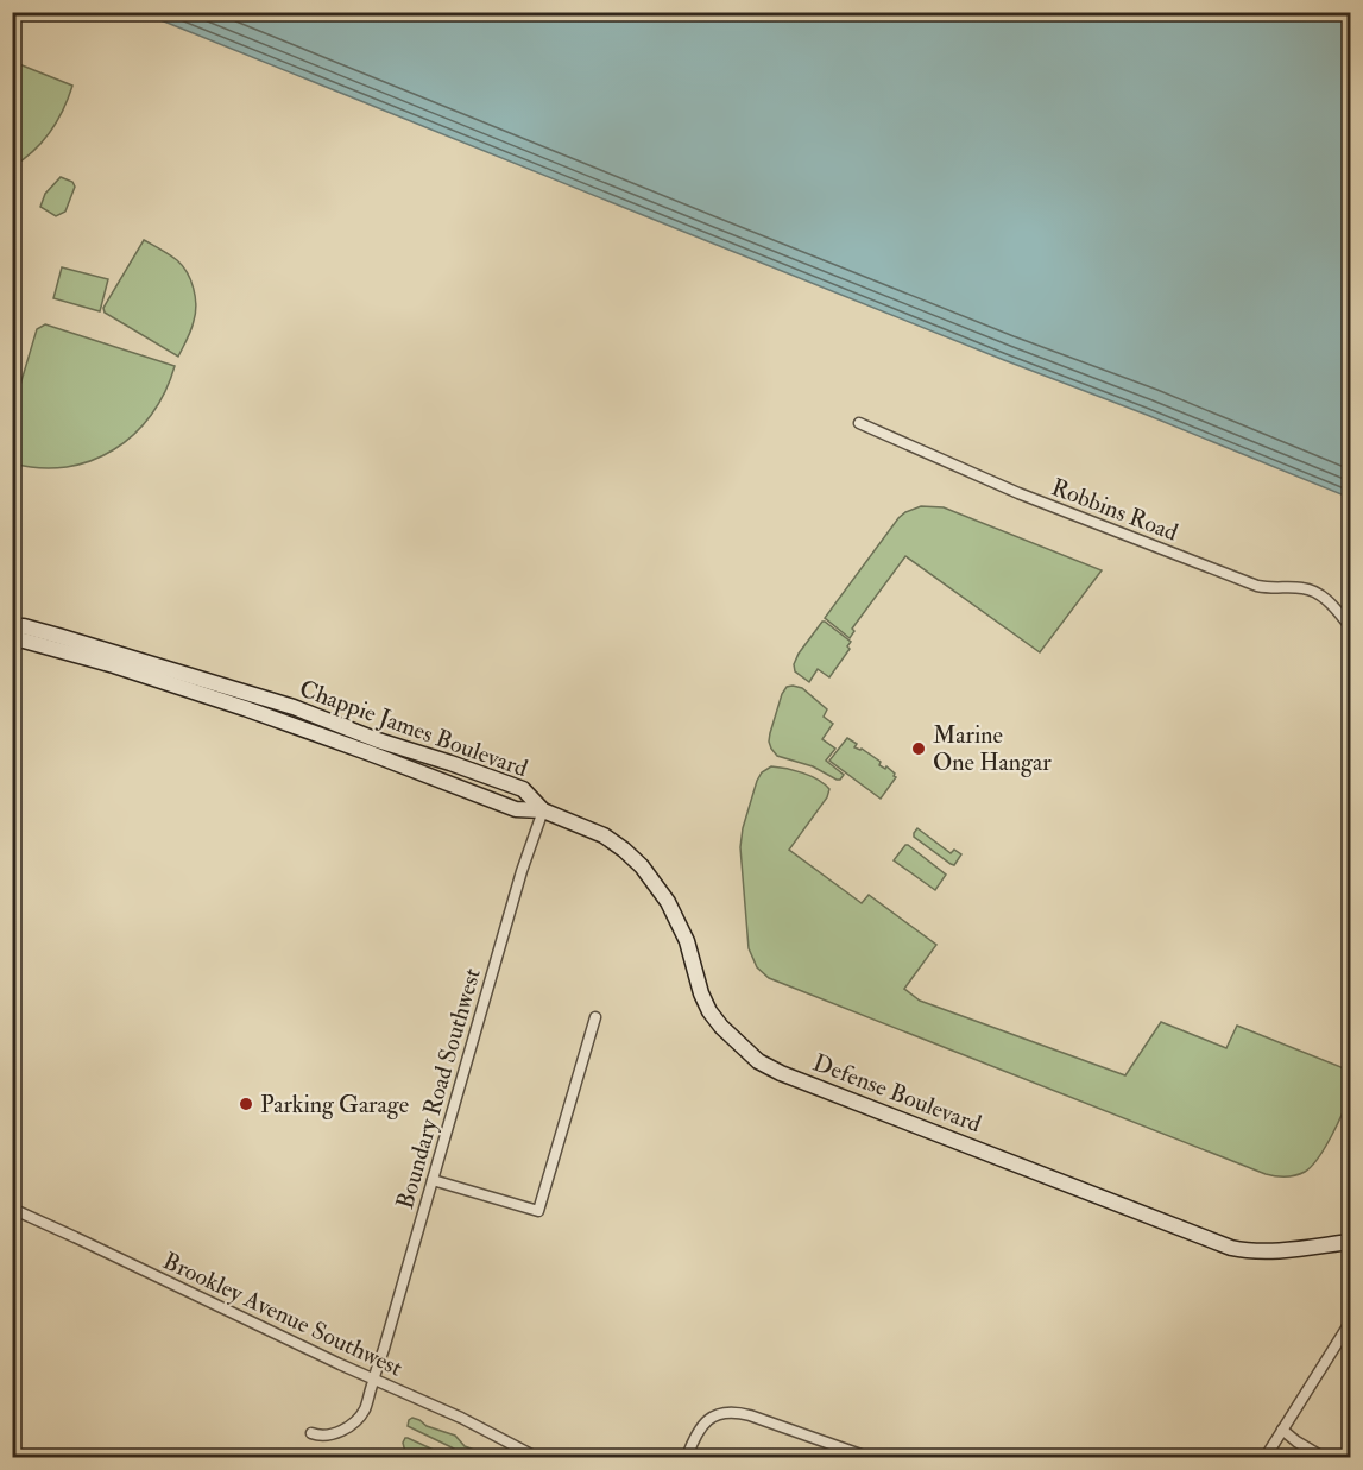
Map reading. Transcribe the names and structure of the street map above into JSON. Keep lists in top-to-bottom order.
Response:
{
  "streets": {
    "street": [
      "Robbins Road",
      "Chappie James Boulevard",
      "Boundary Road Southwest",
      "Defense Boulevard",
      "Brookley Avenue Southwest"
    ]
  },
  "crossings": [
    ["Chappie James Boulevard", "Boundary Road Southwest"],
    ["Chappie James Boulevard", "Defense Boulevard"],
    ["Boundary Road Southwest", "Defense Boulevard"],
    ["Boundary Road Southwest", "Brookley Avenue Southwest"]
  ],
  "places": ["Marine One Hangar", "Parking Garage"]
}
